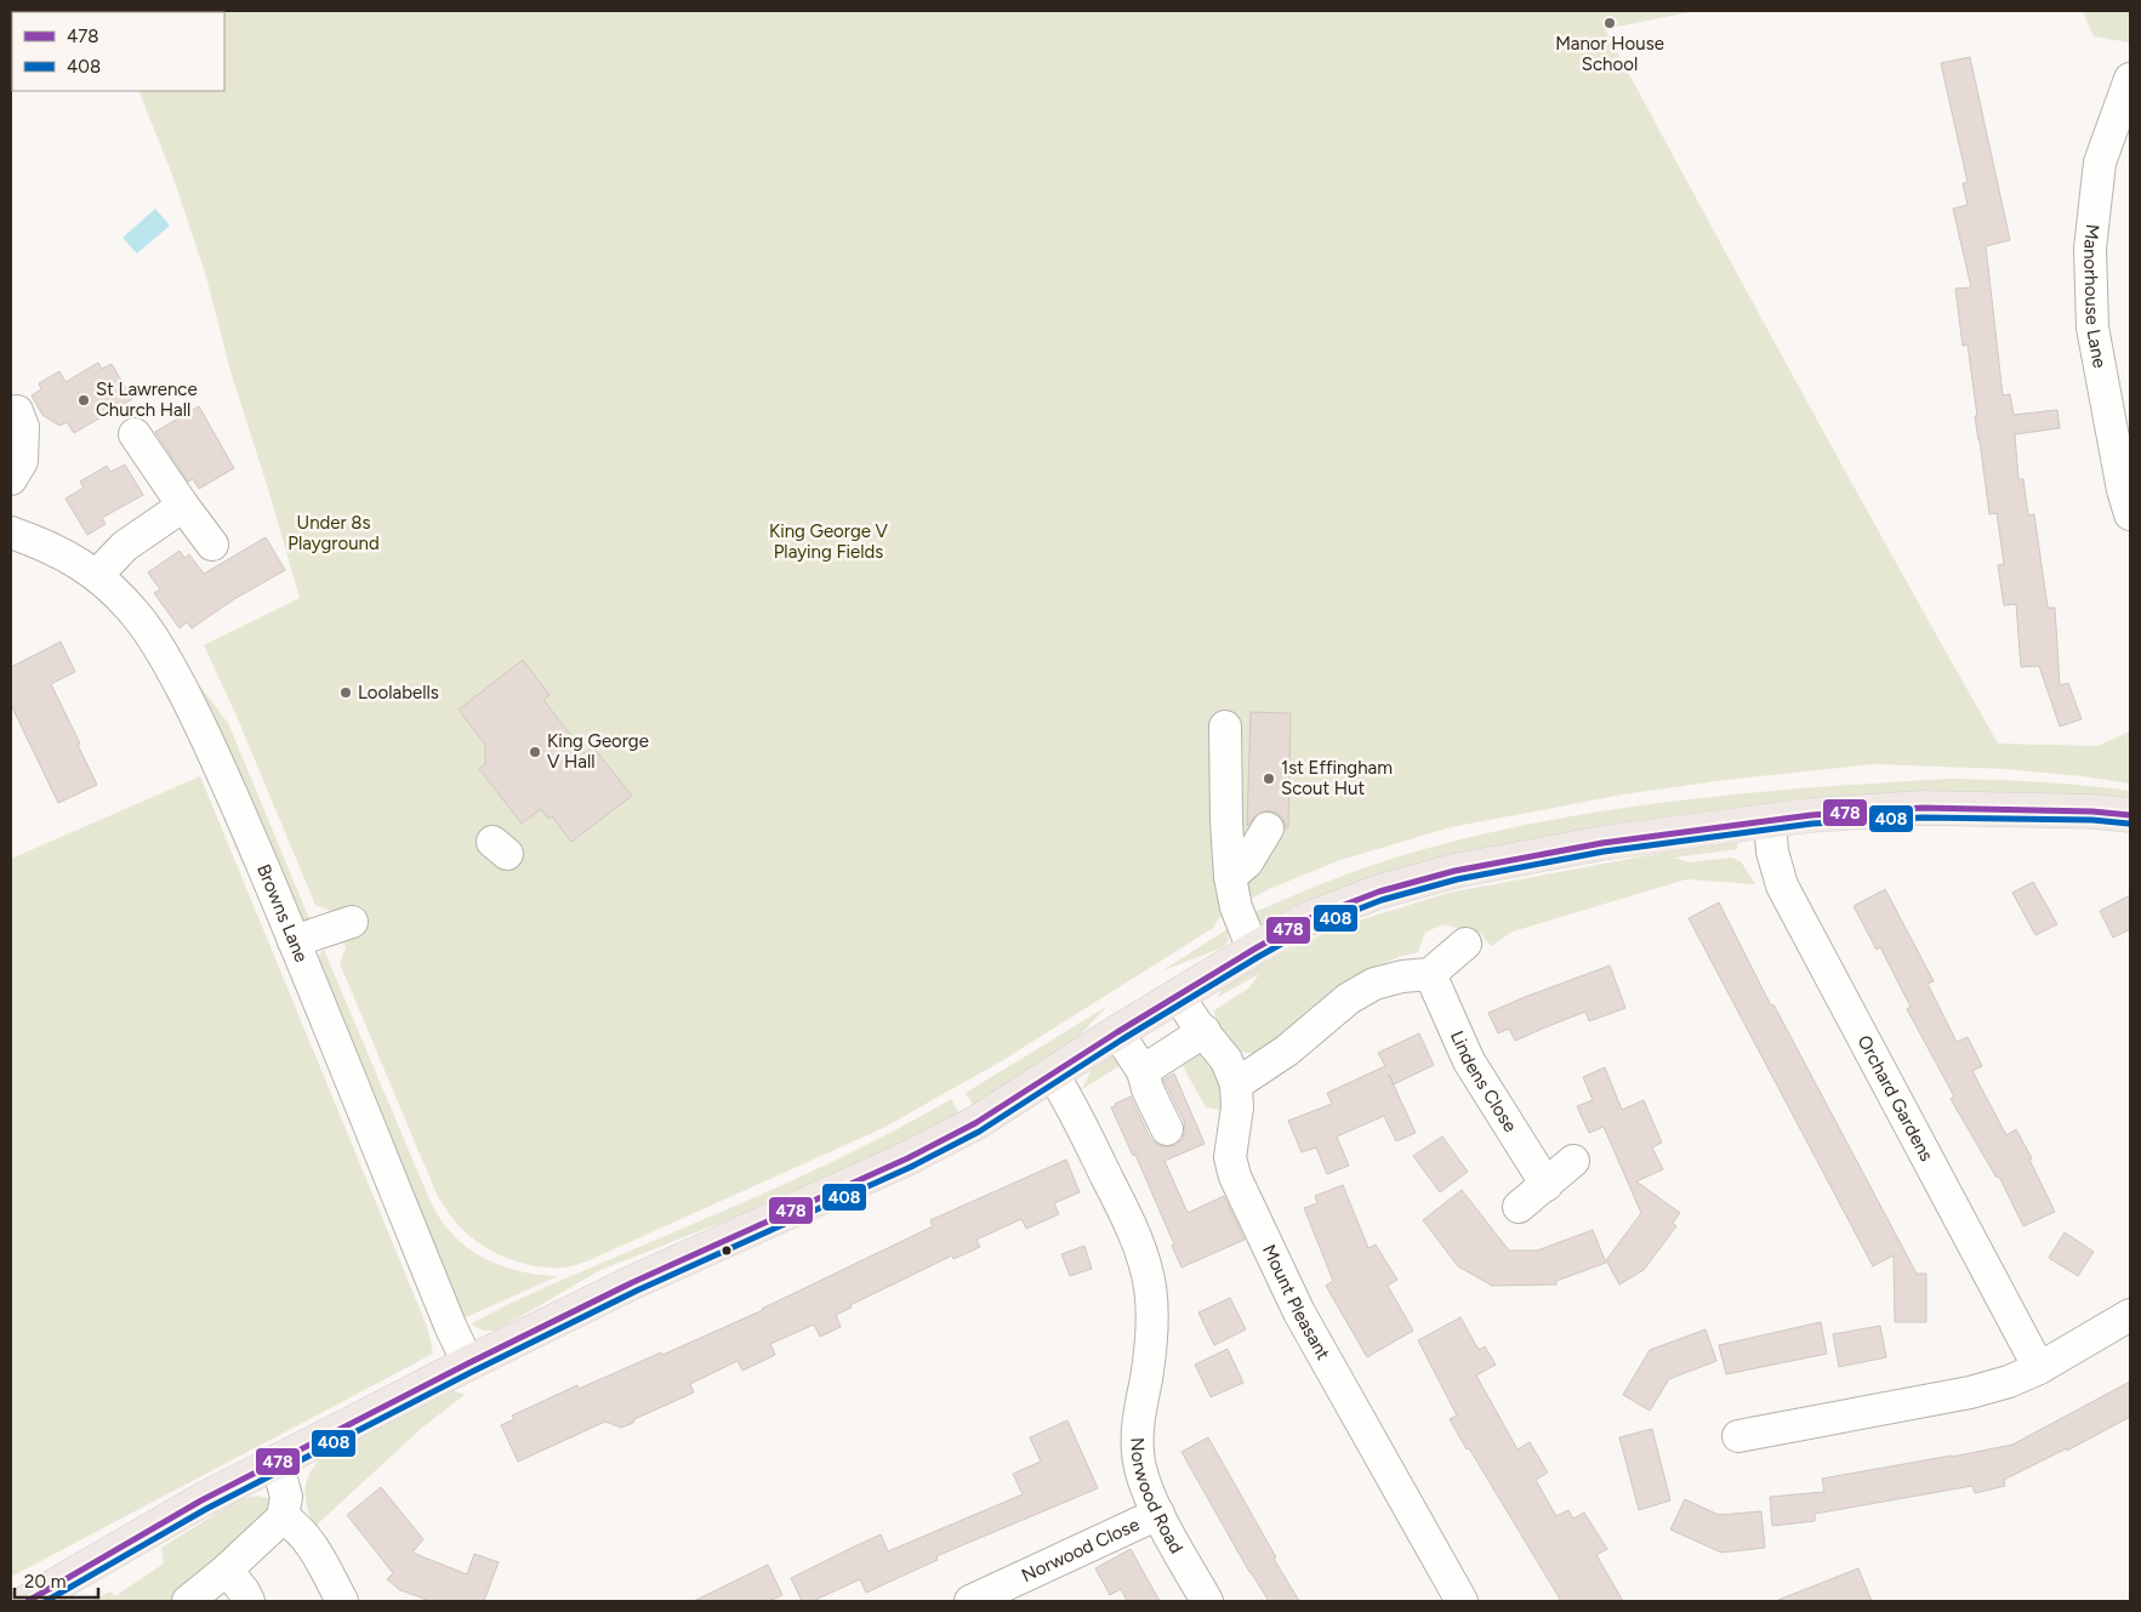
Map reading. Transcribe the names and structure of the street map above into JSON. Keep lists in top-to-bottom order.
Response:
{
  "streets": {
    "street": [
      "Manorhouse Lane",
      "Browns Lane",
      "Lindens Close",
      "Orchard Gardens",
      "Mount Pleasant",
      "Norwood Road",
      "Norwood Close"
    ]
  },
  "crossings": [
    ["Norwood Road", "Norwood Close"]
  ],
  "parks": ["Under 8s Playground", "King George V Playing Fields"],
  "places": [
    "Manor House School",
    "St Lawrence Church Hall",
    "Loolabells",
    "King George V Hall",
    "1st Effingham Scout Hut"
  ],
  "lines": ["transit line 478", "transit line 408"],
  "legend": ["478", "408"],
  "scale_bar": "20 m"
}
